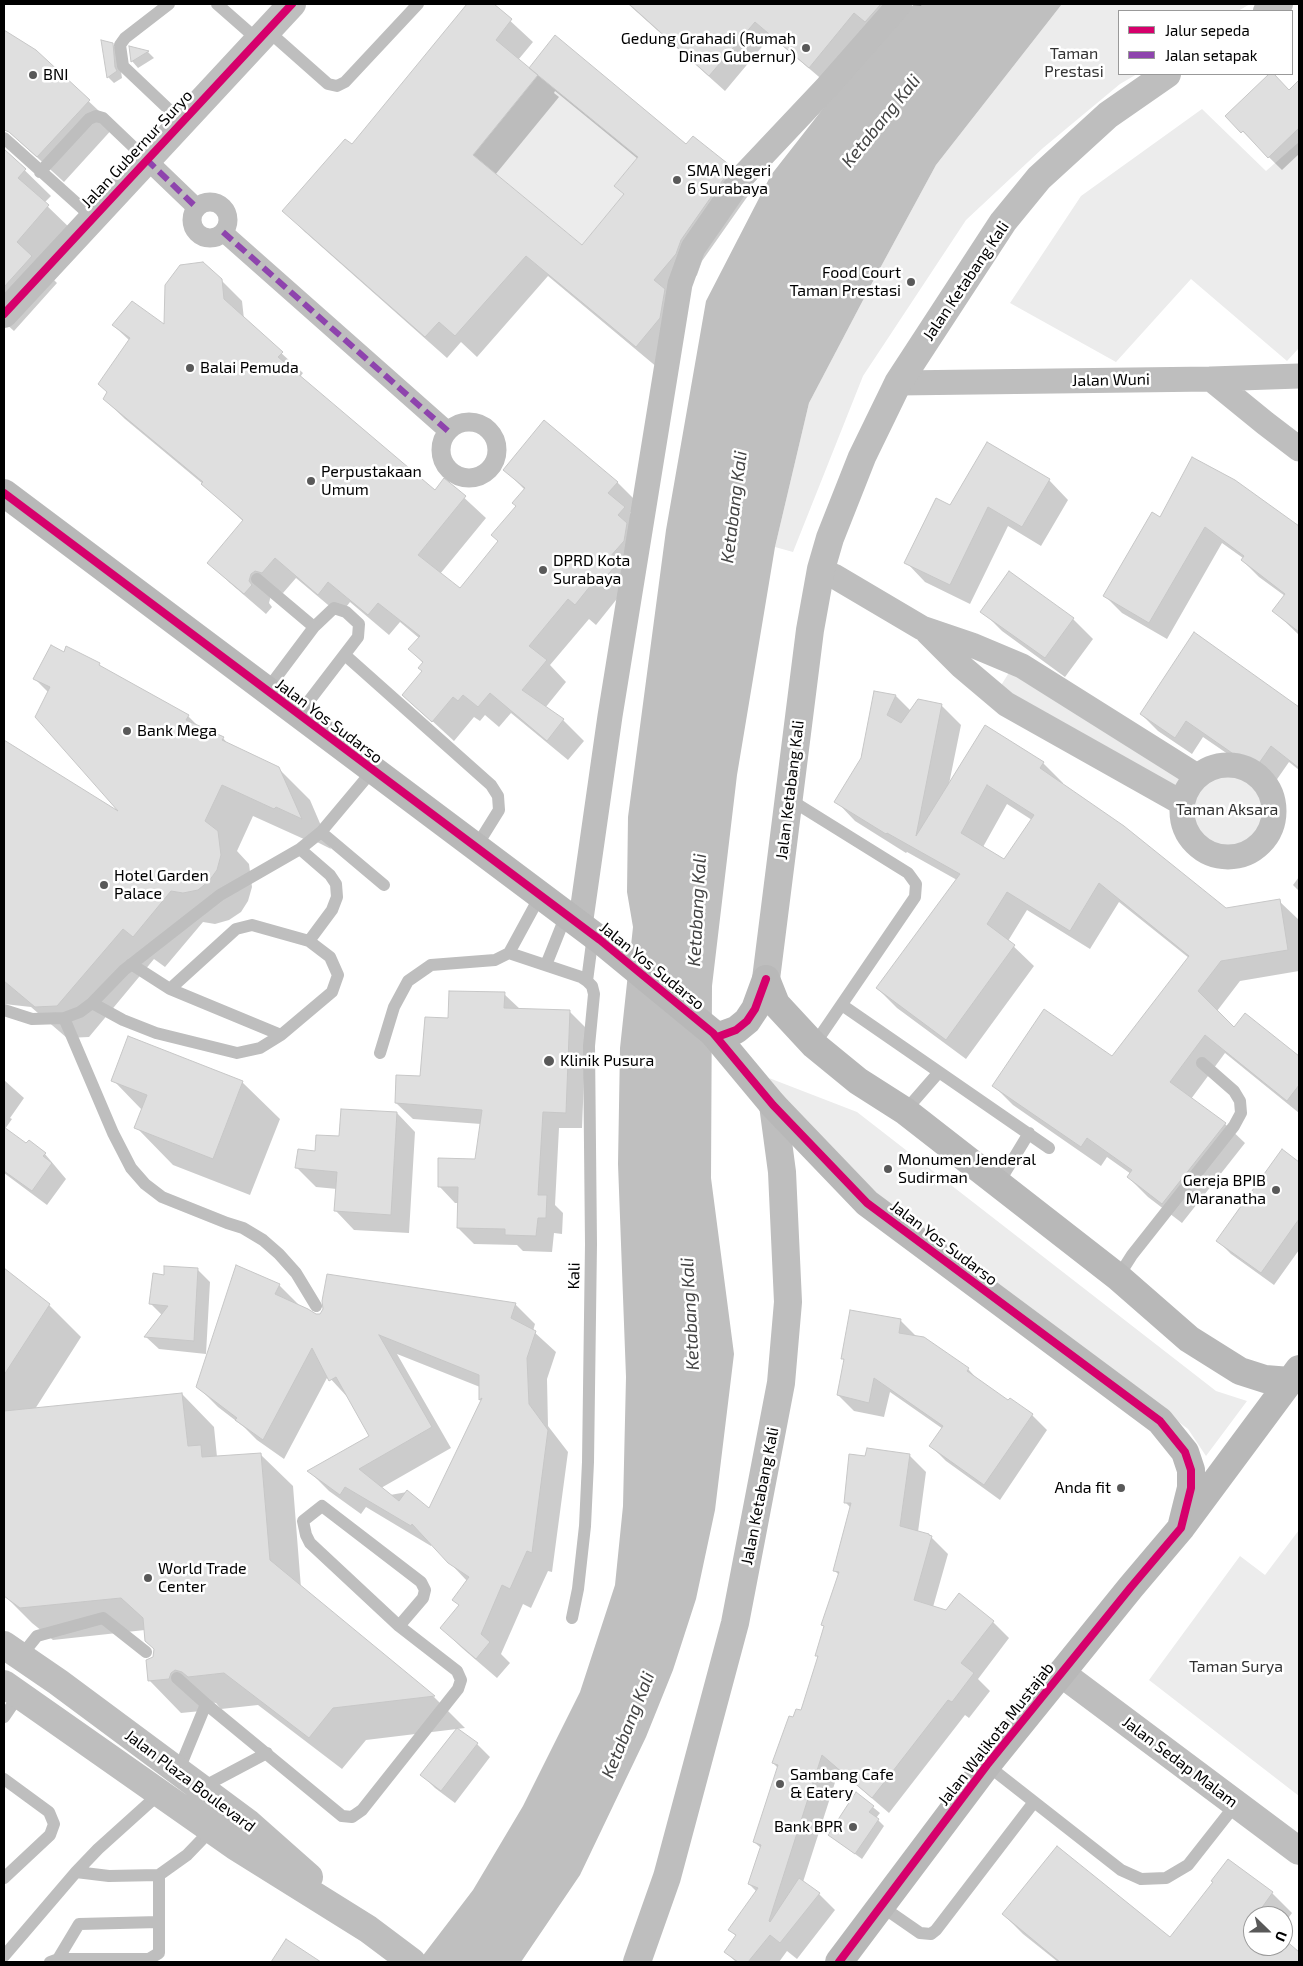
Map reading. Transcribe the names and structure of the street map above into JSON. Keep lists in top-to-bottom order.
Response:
{
  "streets": {
    "main road": ["Jalan Yos Sudarso", "Jalan Walikota Mustajab"],
    "street": [
      "Jalan Gubernur Suryo",
      "Jalan Ketabang Kali",
      "Jalan Wuni",
      "Jalan Sedap Malam",
      "Jalan Plaza Boulevard"
    ],
    "lane": ["Kali"]
  },
  "crossings": [
    ["Jalan Ketabang Kali", "Jalan Wuni"],
    ["Jalan Ketabang Kali", "Jalan Yos Sudarso"],
    ["Jalan Yos Sudarso", "Kali"],
    ["Jalan Yos Sudarso", "Jalan Walikota Mustajab"],
    ["Jalan Walikota Mustajab", "Jalan Sedap Malam"]
  ],
  "water": ["Ketabang Kali"],
  "parks": ["Taman Prestasi", "Taman Aksara", "Taman Surya"],
  "places": [
    "Gedung Grahadi (Rumah Dinas Gubernur)",
    "BNI",
    "SMA Negeri 6 Surabaya",
    "Food Court Taman Prestasi",
    "Balai Pemuda",
    "Perpustakaan Umum",
    "DPRD Kota Surabaya",
    "Bank Mega",
    "Hotel Garden Palace",
    "Klinik Pusura",
    "Monumen Jenderal Sudirman",
    "Gereja BPIB Maranatha",
    "Anda fit",
    "World Trade Center",
    "Sambang Cafe & Eatery",
    "Bank BPR"
  ],
  "legend": ["Jalur sepeda", "Jalan setapak"],
  "north": "right"
}
